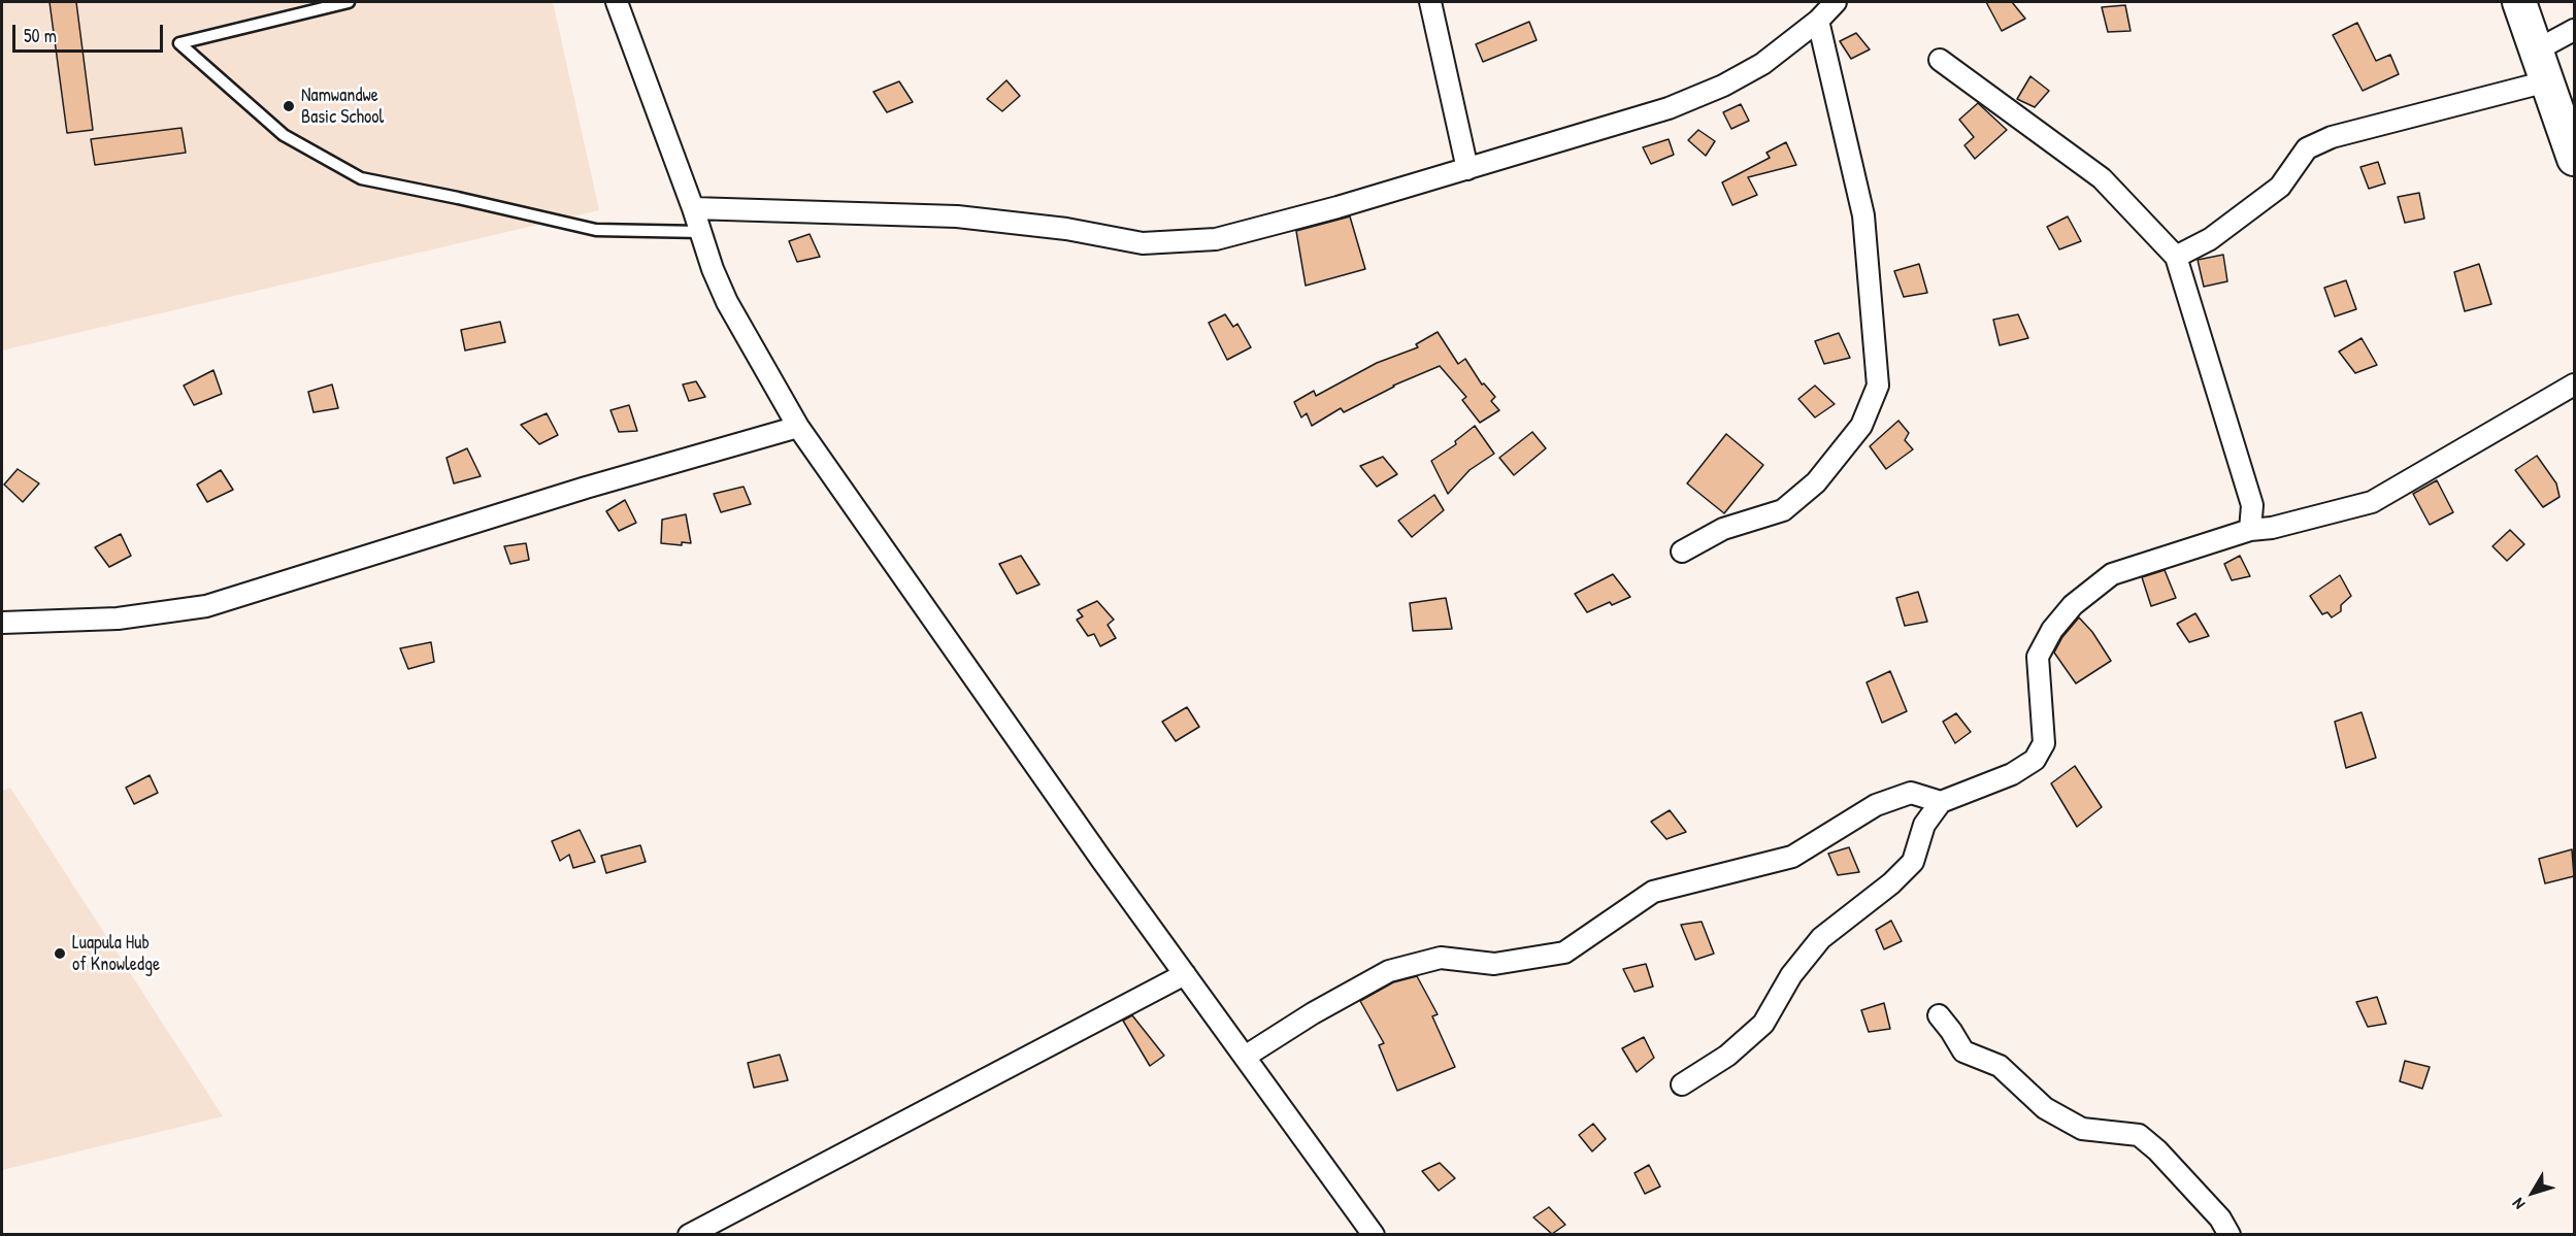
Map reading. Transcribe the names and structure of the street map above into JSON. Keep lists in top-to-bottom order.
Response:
{
  "places": ["Namwandwe Basic School", "Luapula Hub of Knowledge"],
  "scale_bar": "50 m",
  "north": "bottom left"
}
